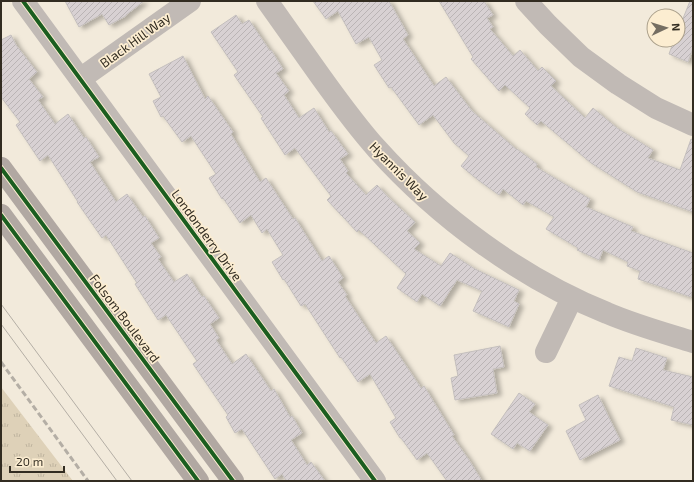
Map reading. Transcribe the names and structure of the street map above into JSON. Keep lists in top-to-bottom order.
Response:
{
  "streets": {
    "main road": ["Folsom Boulevard"],
    "street": ["Black Hill Way", "Hyannis Way", "Londonderry Drive"]
  },
  "crossings": [
    ["Black Hill Way", "Londonderry Drive"]
  ],
  "scale_bar": "20 m",
  "north": "right"
}
